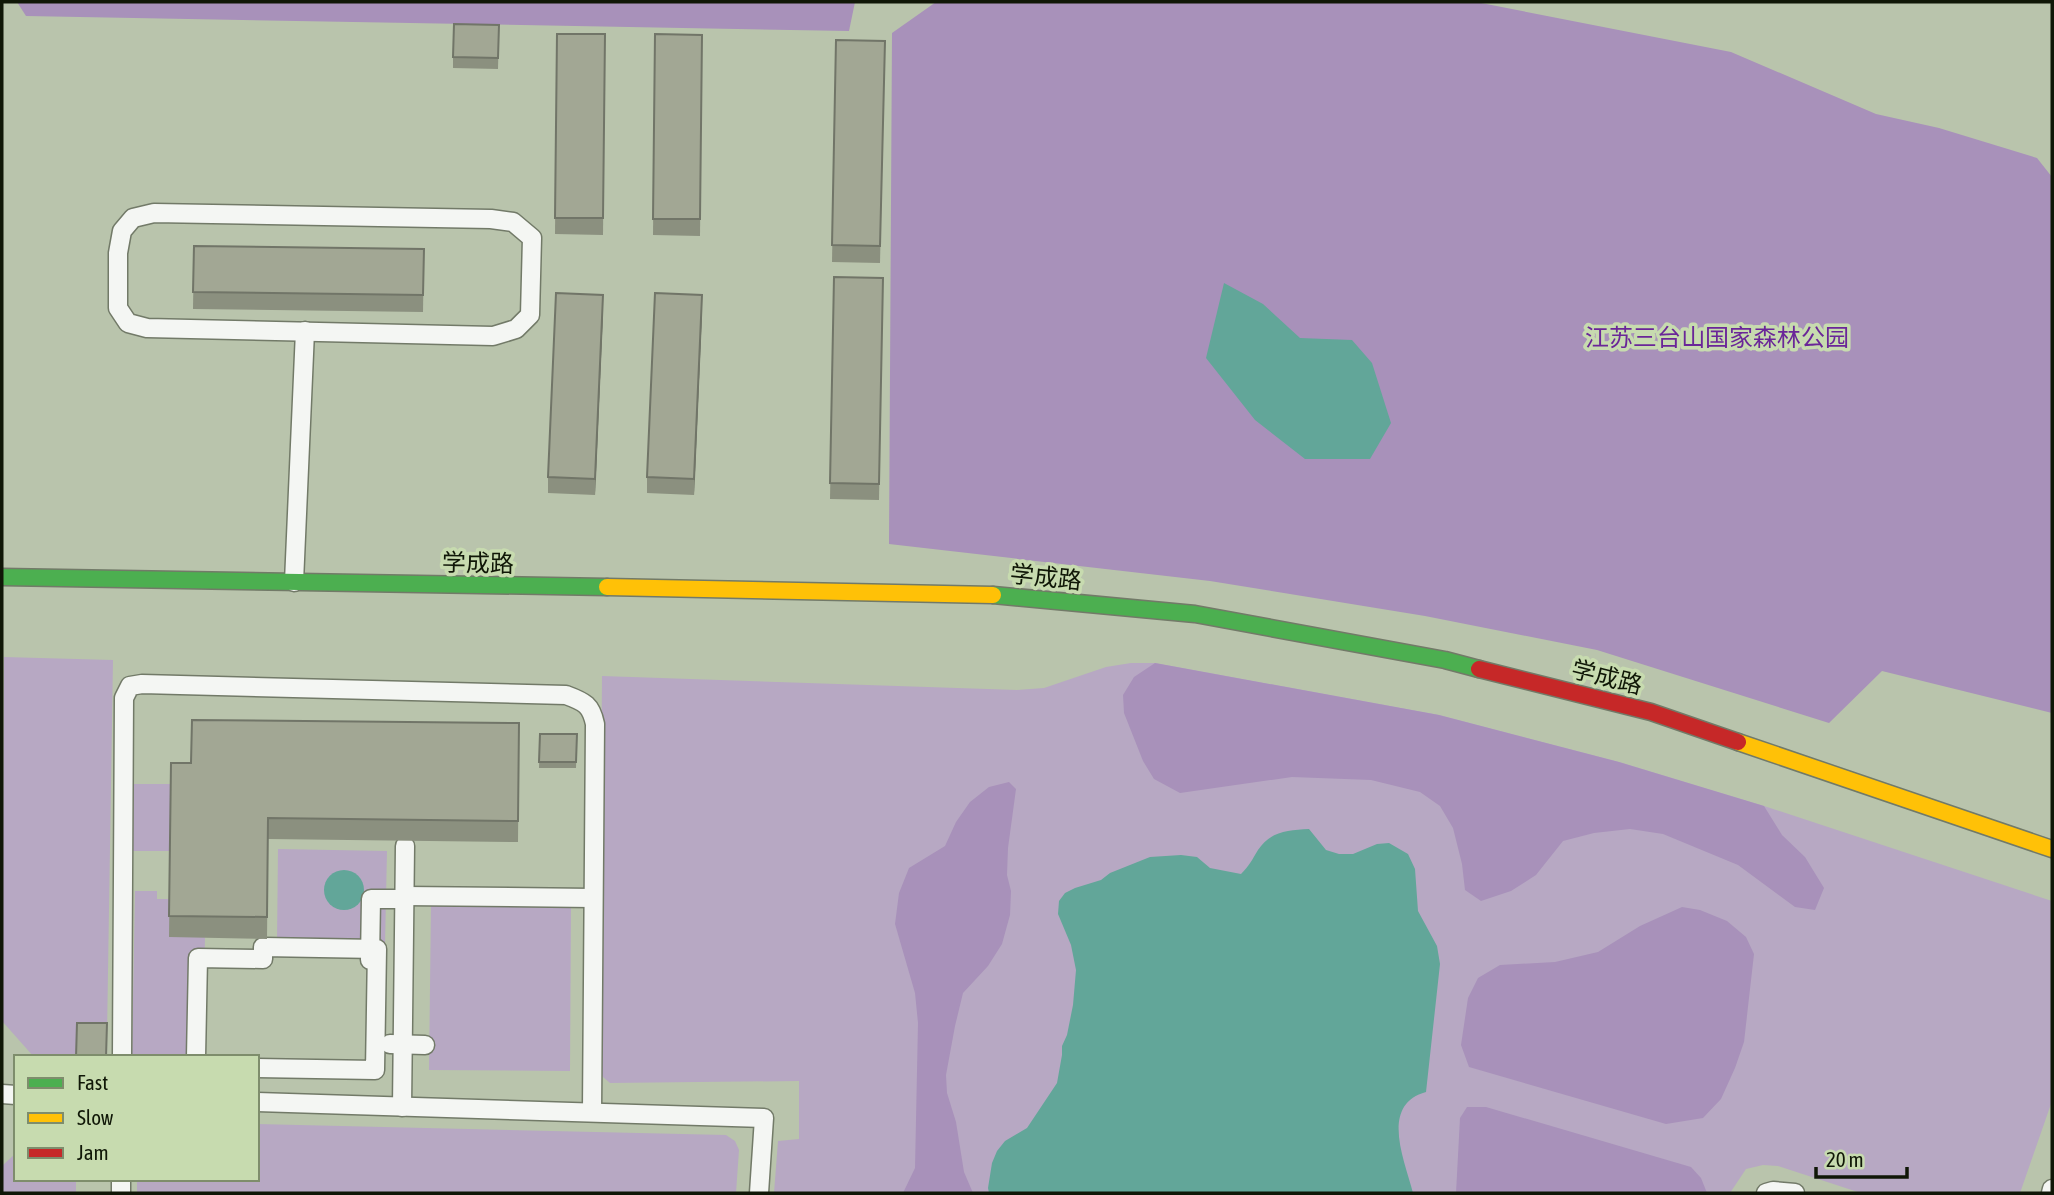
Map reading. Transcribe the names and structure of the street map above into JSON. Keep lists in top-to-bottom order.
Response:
{
  "streets": {
    "street": ["学成路"]
  },
  "parks": ["江苏三台山国家森林公园"],
  "legend": ["Fast", "Slow", "Jam"],
  "scale_bar": "20 m"
}
